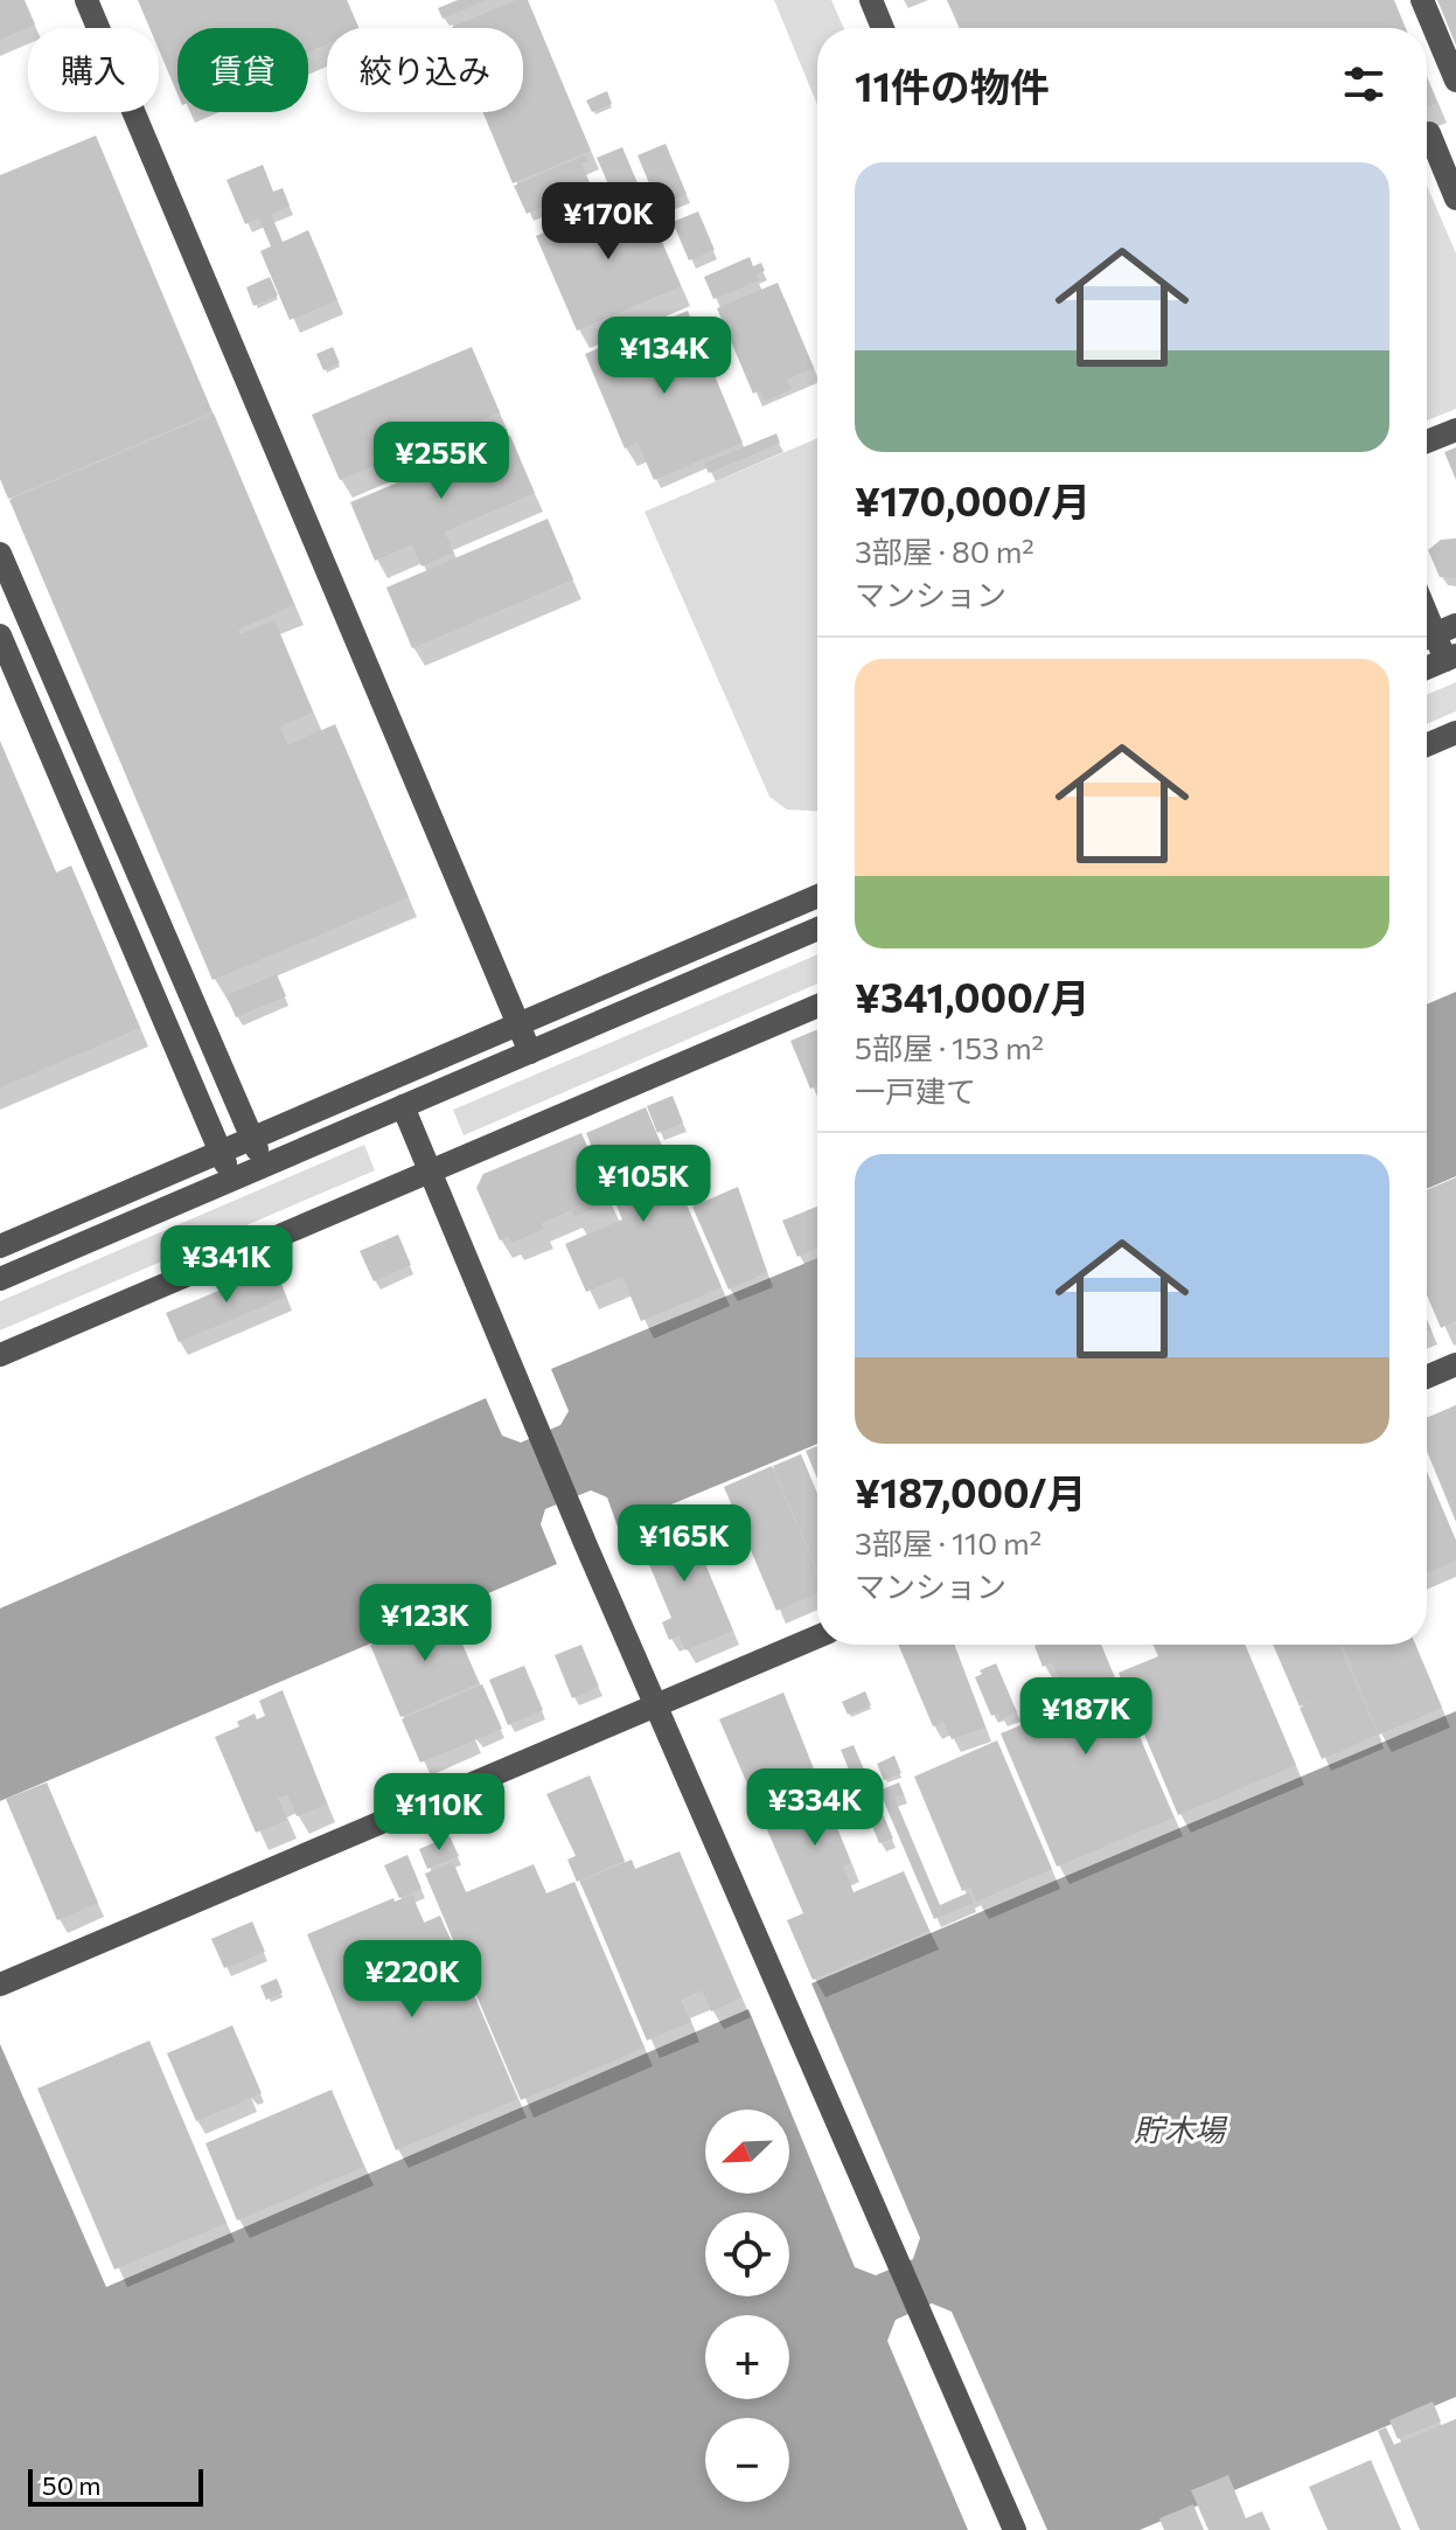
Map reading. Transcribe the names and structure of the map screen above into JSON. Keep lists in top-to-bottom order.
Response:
{
  "water": ["貯木場"],
  "scale_bar": "50 m",
  "north": "bottom left",
  "page": {
    "chip": ["購入", "賃貸", "絞り込み"],
    "heading": "11件の物件",
    "list": [
      {
        "name": "¥170,000/月",
        "note": "3部屋 · 80 m² · マンション"
      },
      {
        "name": "¥341,000/月",
        "note": "5部屋 · 153 m² · 一戸建て"
      },
      {
        "name": "¥187,000/月",
        "note": "3部屋 · 110 m² · マンション"
      }
    ],
    "price": [
      "¥170K",
      "¥134K",
      "¥255K",
      "¥105K",
      "¥341K",
      "¥165K",
      "¥123K",
      "¥187K",
      "¥334K",
      "¥110K",
      "¥220K"
    ],
    "map_buttons": ["+", "−"],
    "scale": "50 m"
  }
}
